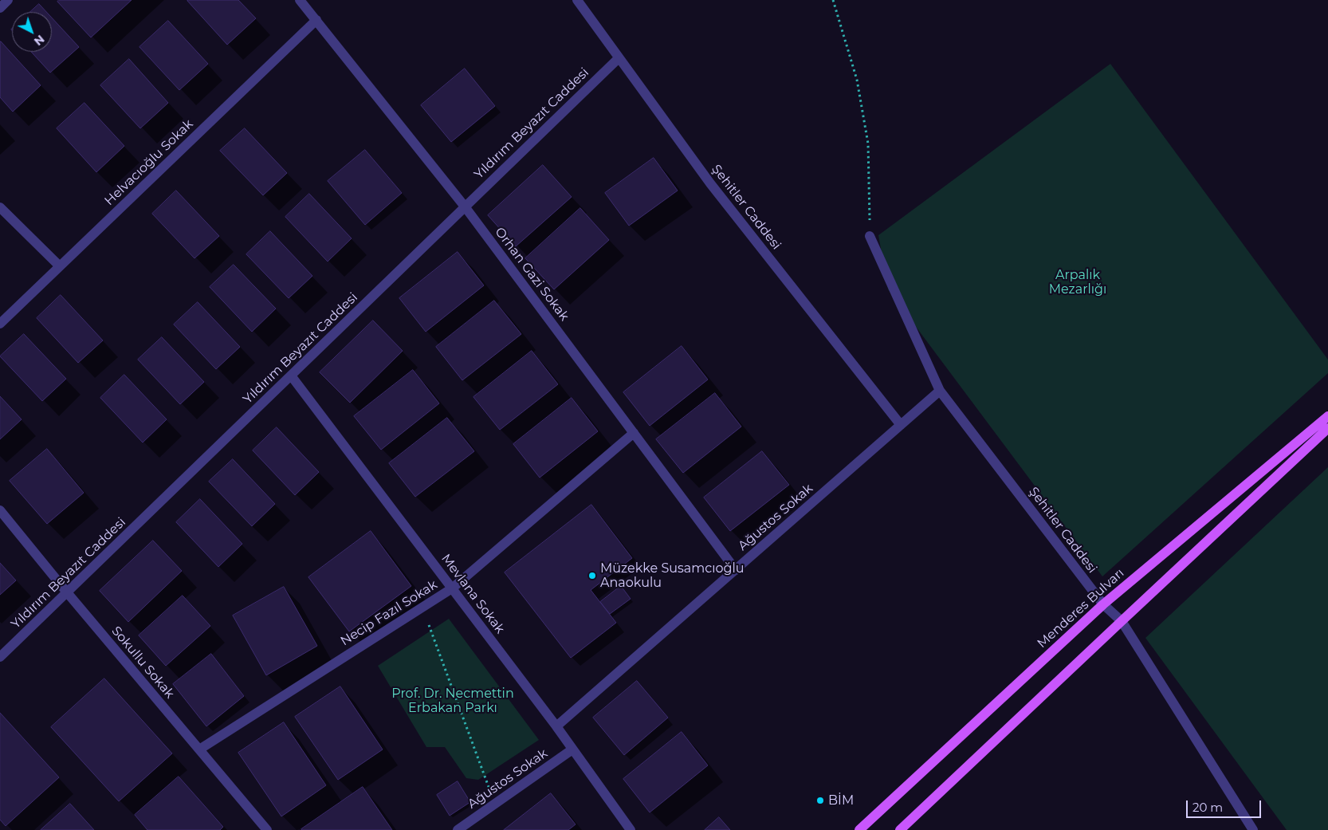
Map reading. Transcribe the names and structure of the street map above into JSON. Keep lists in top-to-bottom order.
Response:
{
  "streets": {
    "main road": ["Menderes Bulvarı"],
    "street": [
      "Yıldırım Beyazıt Caddesi",
      "Helvacıoğlu Sokak",
      "Şehitler Caddesi",
      "Orhan Gazi Sokak",
      "Ağustos Sokak",
      "Mevlana Sokak",
      "Necip Fazıl Sokak",
      "Sokullu Sokak"
    ]
  },
  "crossings": [
    ["Yıldırım Beyazıt Caddesi", "Şehitler Caddesi"],
    ["Yıldırım Beyazıt Caddesi", "Orhan Gazi Sokak"],
    ["Yıldırım Beyazıt Caddesi", "Mevlana Sokak"],
    ["Yıldırım Beyazıt Caddesi", "Sokullu Sokak"],
    ["Helvacıoğlu Sokak", "Orhan Gazi Sokak"],
    ["Şehitler Caddesi", "Ağustos Sokak"],
    ["Şehitler Caddesi", "Menderes Bulvarı"],
    ["Orhan Gazi Sokak", "Ağustos Sokak"],
    ["Orhan Gazi Sokak", "Necip Fazıl Sokak"],
    ["Ağustos Sokak", "Mevlana Sokak"],
    ["Mevlana Sokak", "Necip Fazıl Sokak"],
    ["Necip Fazıl Sokak", "Sokullu Sokak"]
  ],
  "parks": ["Arpalık Mezarlığı", "Prof. Dr. Necmettin Erbakan Parkı"],
  "places": ["Müzekke Susamcıoğlu Anaokulu", "BİM"],
  "scale_bar": "20 m",
  "north": "bottom right"
}
